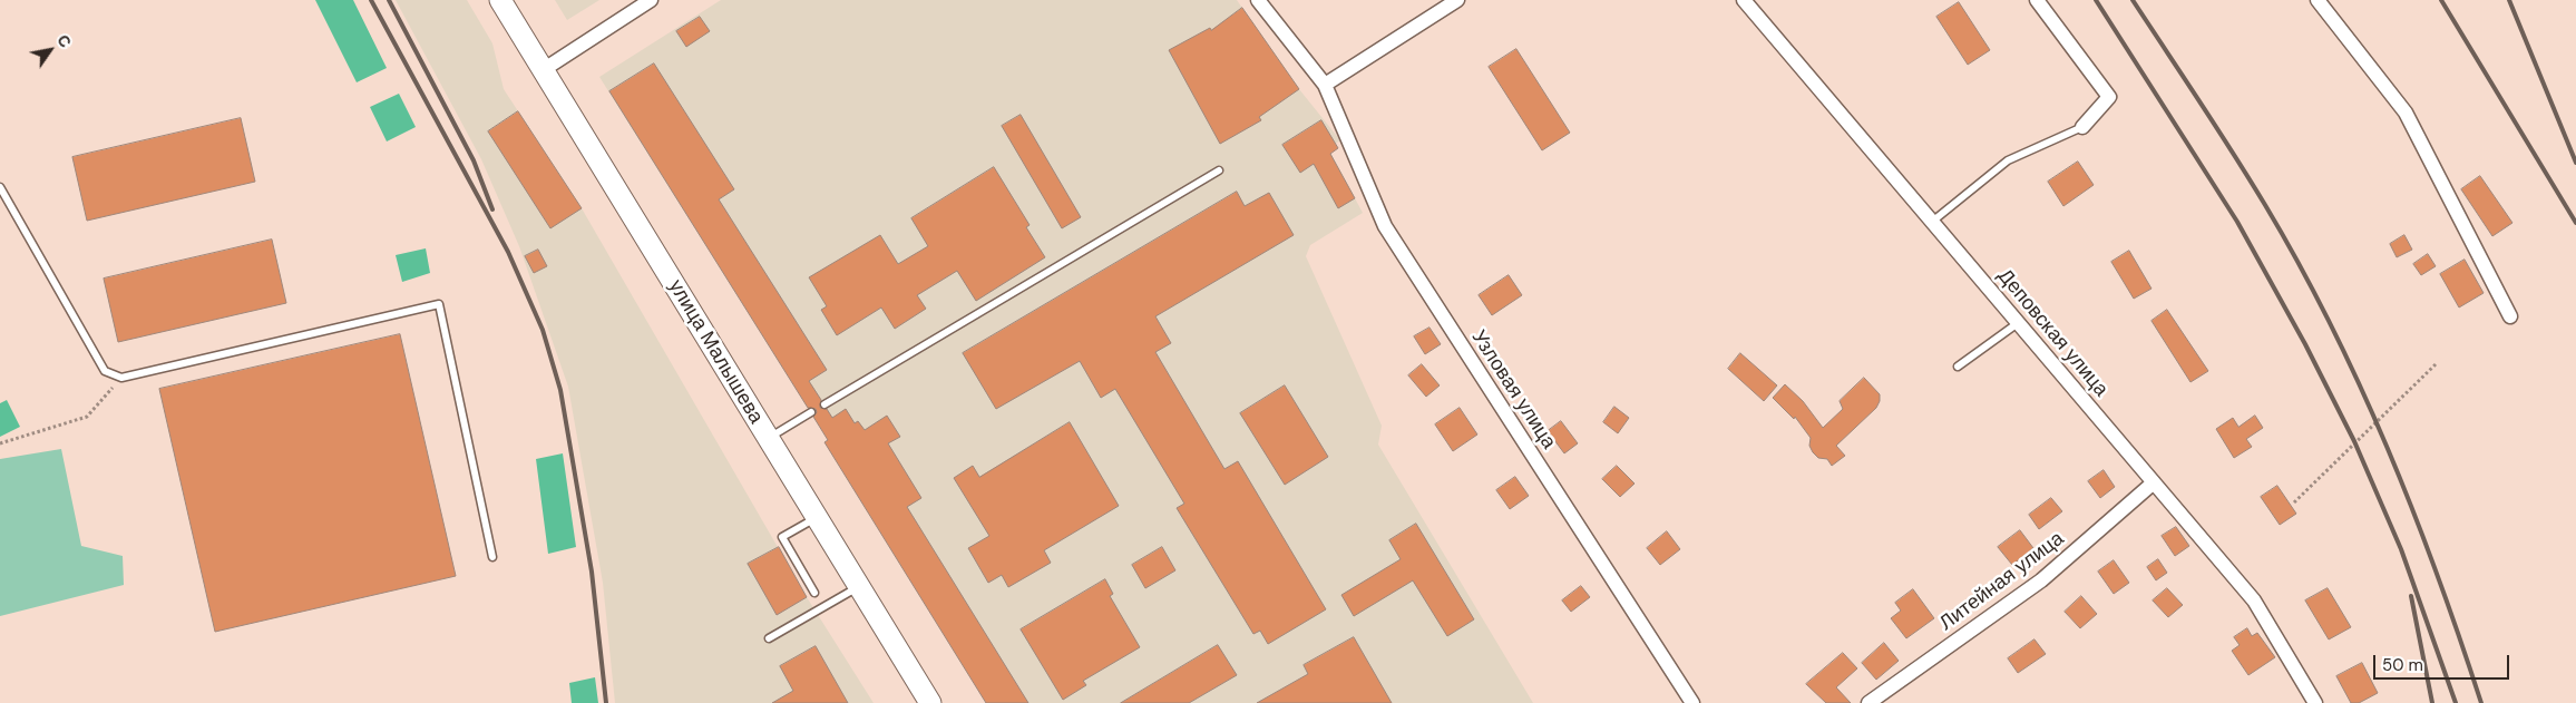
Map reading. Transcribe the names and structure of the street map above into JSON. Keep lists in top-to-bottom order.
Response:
{
  "streets": {
    "street": [
      "Деповская улица",
      "улица Малышева",
      "Узловая улица",
      "Литейная улица"
    ]
  },
  "crossings": [
    ["Деповская улица", "Литейная улица"]
  ],
  "scale_bar": "50 m",
  "north": "top right"
}
